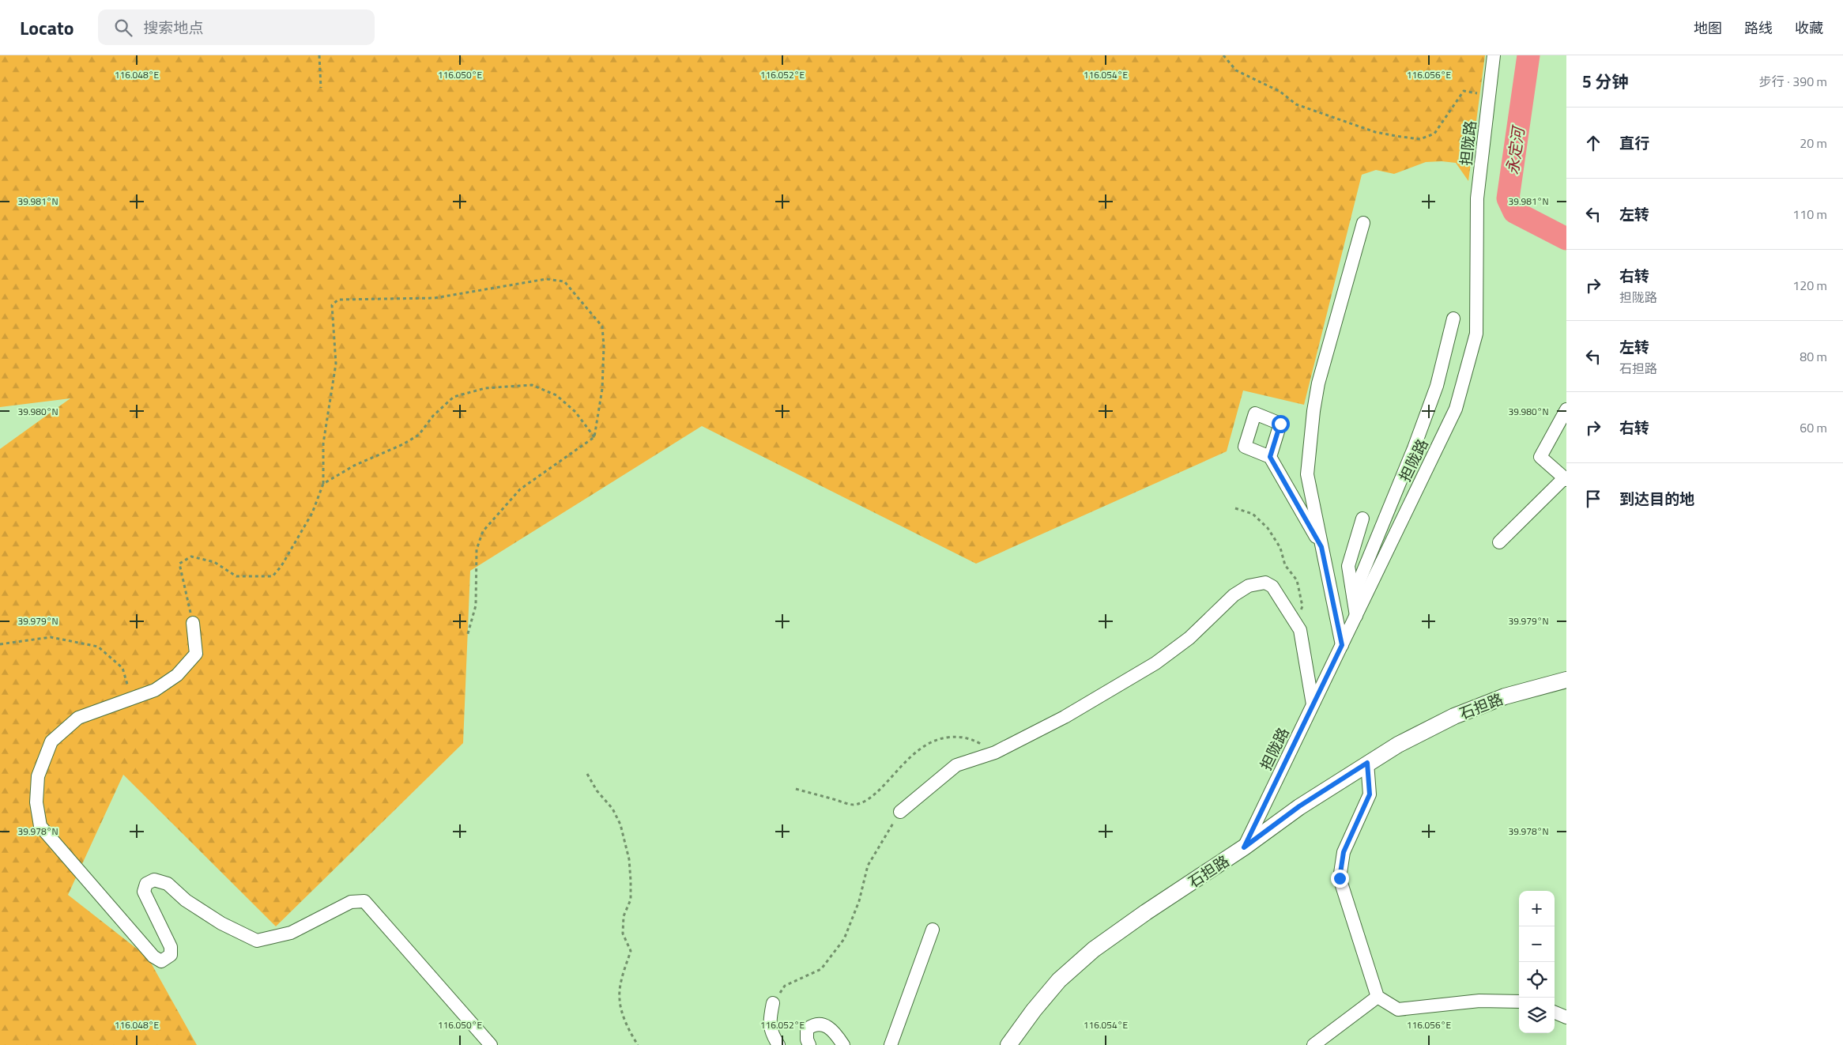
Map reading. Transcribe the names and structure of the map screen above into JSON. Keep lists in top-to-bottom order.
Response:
{
  "streets": {
    "main road": ["石担路"],
    "street": ["担陇路"]
  },
  "crossings": [
    ["担陇路", "石担路"]
  ],
  "water": ["永定河"],
  "page": {
    "header": "Locato",
    "search": "搜索地点",
    "nav": ["地图", "路线", "收藏"],
    "heading": ["5 分钟", "步行 · 390 m"],
    "list": [
      ["直行", "20 m"],
      ["左转", "110 m"],
      ["右转", "担陇路", "120 m"],
      ["左转", "石担路", "80 m"],
      ["右转", "60 m"],
      "到达目的地"
    ],
    "map_buttons": ["+", "−"]
  },
  "coordinates": [
    "116.048°E",
    "116.050°E",
    "116.052°E",
    "116.054°E",
    "116.056°E",
    "39.981°N",
    "39.980°N",
    "39.979°N",
    "39.978°N"
  ]
}
